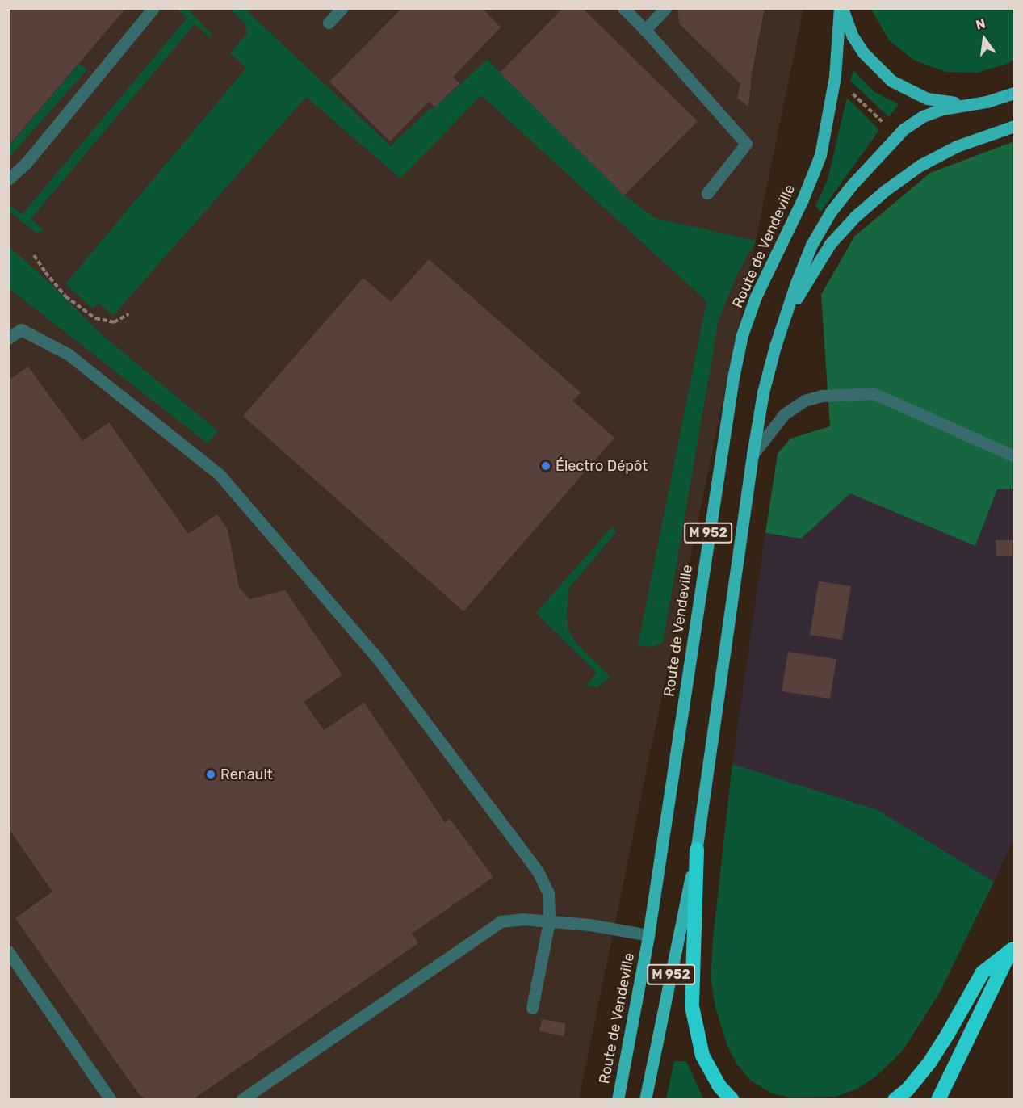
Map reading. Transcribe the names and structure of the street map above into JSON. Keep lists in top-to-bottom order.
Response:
{
  "streets": {
    "main road": ["Route de Vendeville", "M 952"]
  },
  "places": ["Électro Dépôt", "Renault"],
  "north": "top"
}
